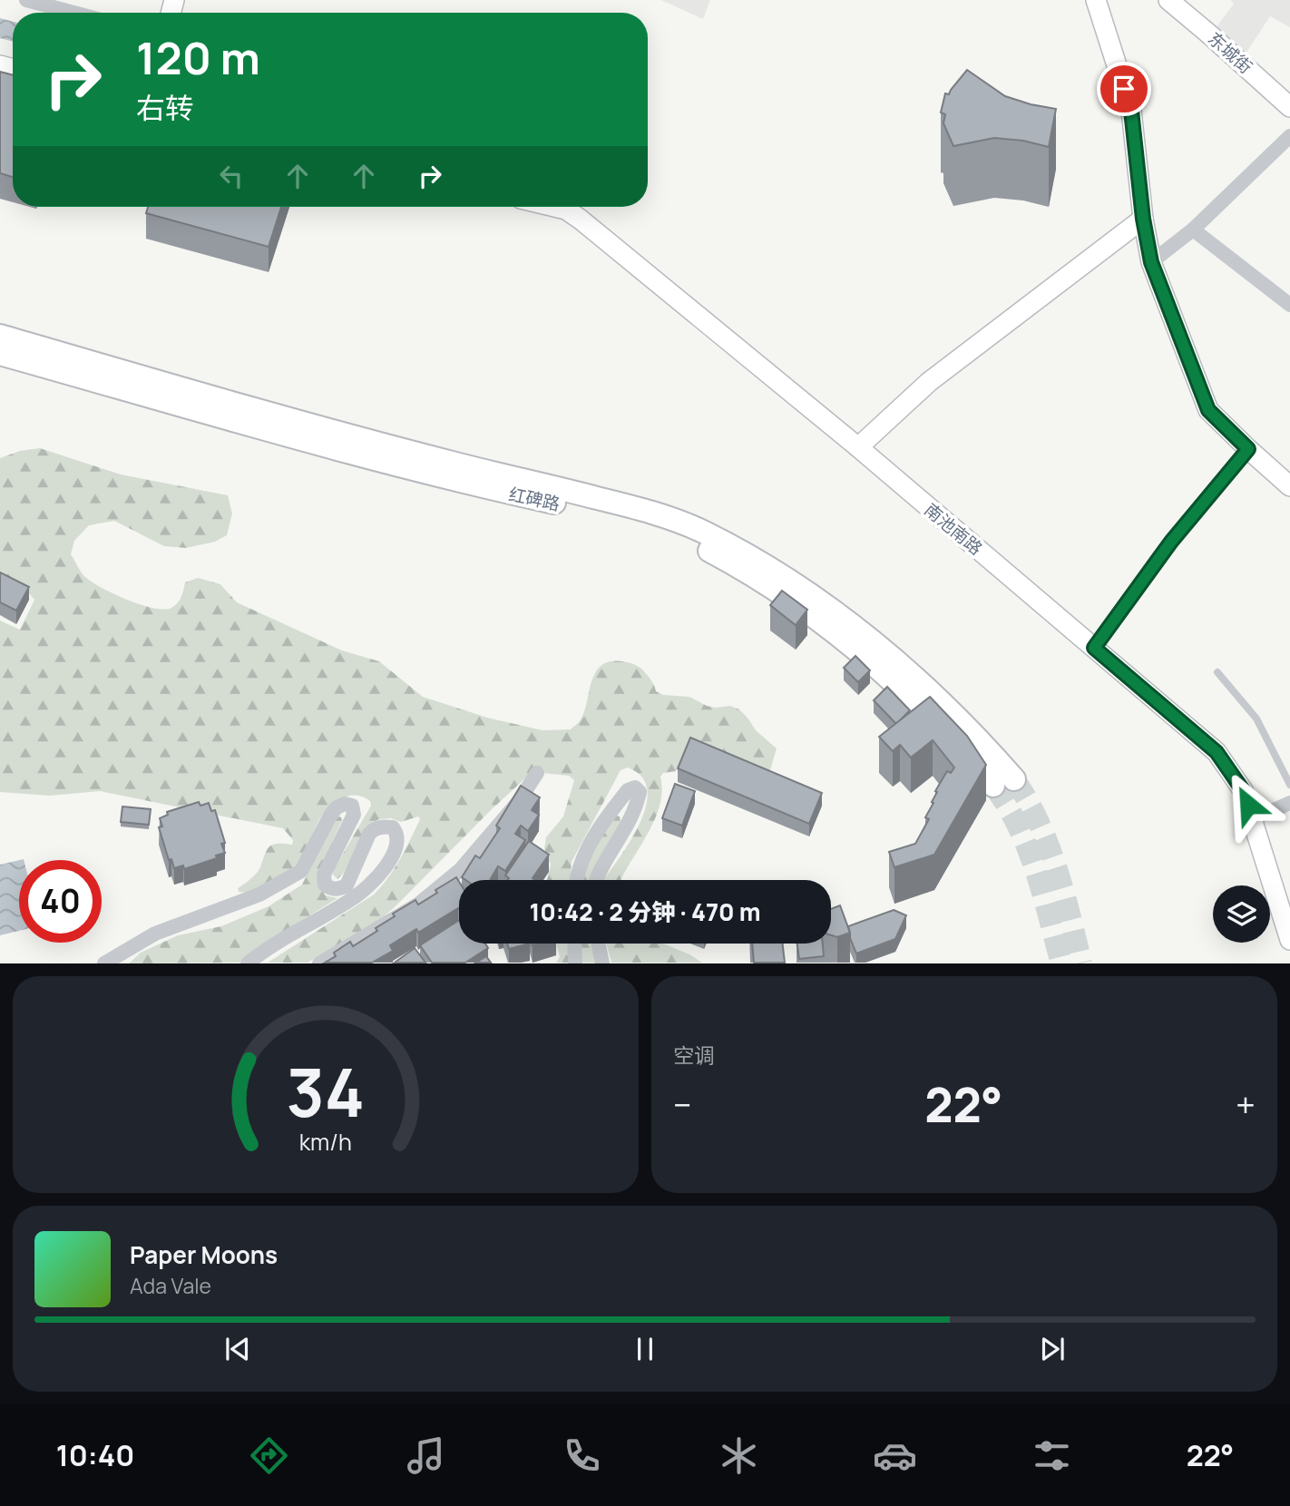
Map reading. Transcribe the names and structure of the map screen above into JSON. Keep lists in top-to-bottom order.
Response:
{
  "streets": {
    "main road": ["红碑路"],
    "street": ["东城街", "南池南路"]
  },
  "page": {
    "turn": ["120 m", "右转"],
    "limit": "40",
    "trip": "10:42 · 2 分钟 · 470 m",
    "tile": "空调",
    "heat": ["−", "22°", "+"],
    "song": ["Paper Moons", "Ada Vale"],
    "tabs": ["10:40", "22°"],
    "gauge": ["34", "km/h"]
  }
}
